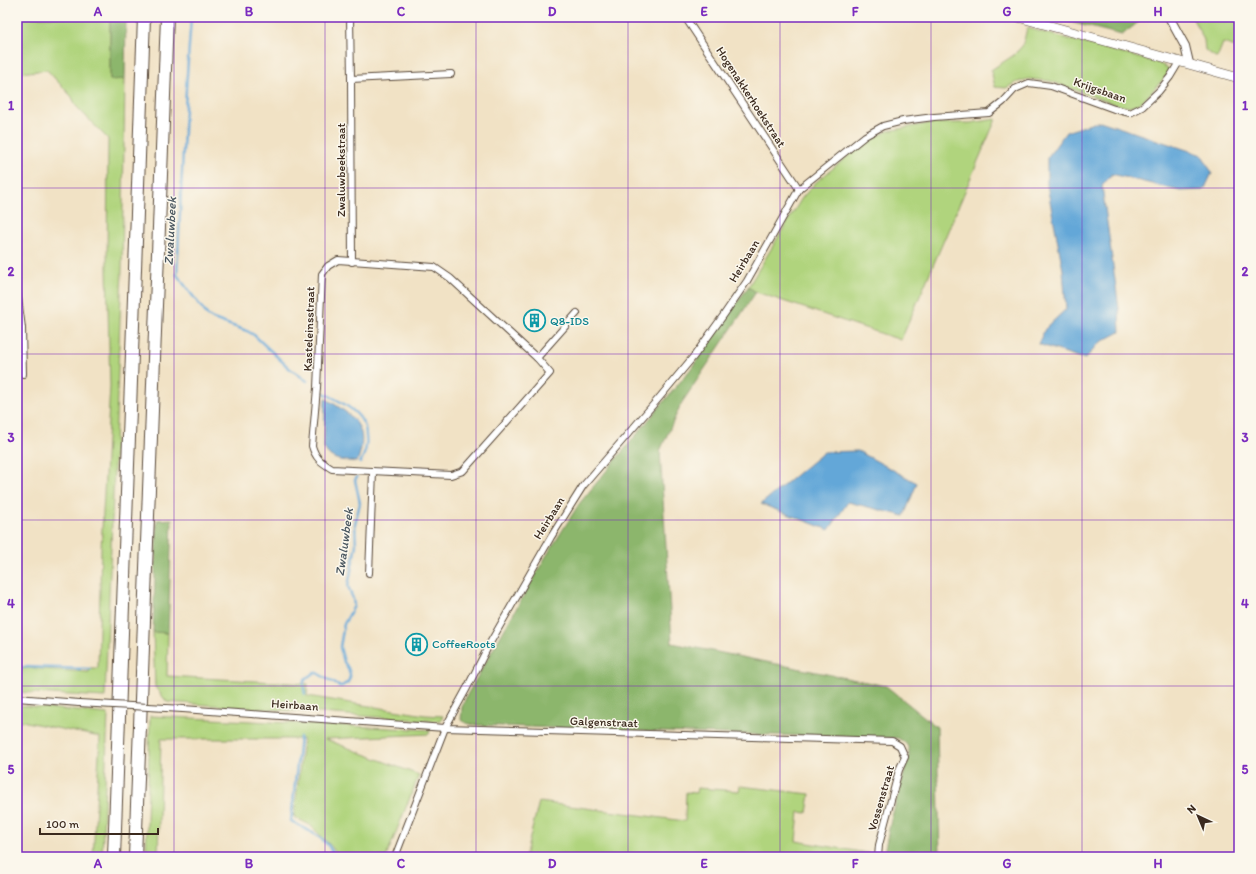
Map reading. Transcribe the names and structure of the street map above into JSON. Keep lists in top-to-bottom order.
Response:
{
  "streets": {
    "street": [
      "Krijgsbaan",
      "Hogenakkerhoekstraat",
      "Zwaluwbeekstraat",
      "Heirbaan",
      "Kasteleinsstraat",
      "Galgenstraat",
      "Vossenstraat"
    ]
  },
  "crossings": [
    ["Krijgsbaan", "Heirbaan"],
    ["Hogenakkerhoekstraat", "Heirbaan"],
    ["Zwaluwbeekstraat", "Kasteleinsstraat"],
    ["Heirbaan", "Galgenstraat"],
    ["Galgenstraat", "Vossenstraat"]
  ],
  "water": ["Zwaluwbeek"],
  "places": {
    "building": ["Q8-IDS", "CoffeeRoots"]
  },
  "scale_bar": "100 m",
  "north": "top left",
  "grid": {
    "columns": [
      "A",
      "B",
      "C",
      "D",
      "E",
      "F",
      "G",
      "H"
    ],
    "rows": [
      "1",
      "2",
      "3",
      "4",
      "5"
    ]
  }
}
